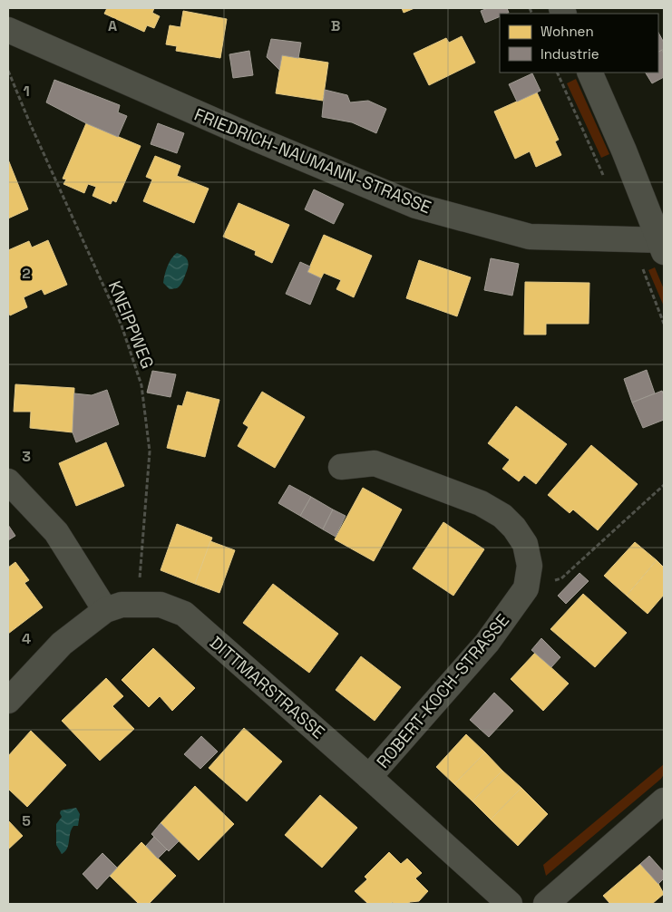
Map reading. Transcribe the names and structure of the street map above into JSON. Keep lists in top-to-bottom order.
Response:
{
  "streets": {
    "street": ["FRIEDRICH-NAUMANN-STRASSE", "DITTMARSTRASSE", "ROBERT-KOCH-STRASSE"],
    "path": ["KNEIPPWEG"]
  },
  "crossings": [
    ["KNEIPPWEG", "DITTMARSTRASSE"],
    ["DITTMARSTRASSE", "ROBERT-KOCH-STRASSE"]
  ],
  "legend": ["Wohnen", "Industrie"],
  "grid": {
    "columns": ["A", "B"],
    "rows": [
      "1",
      "2",
      "3",
      "4",
      "5"
    ]
  }
}
